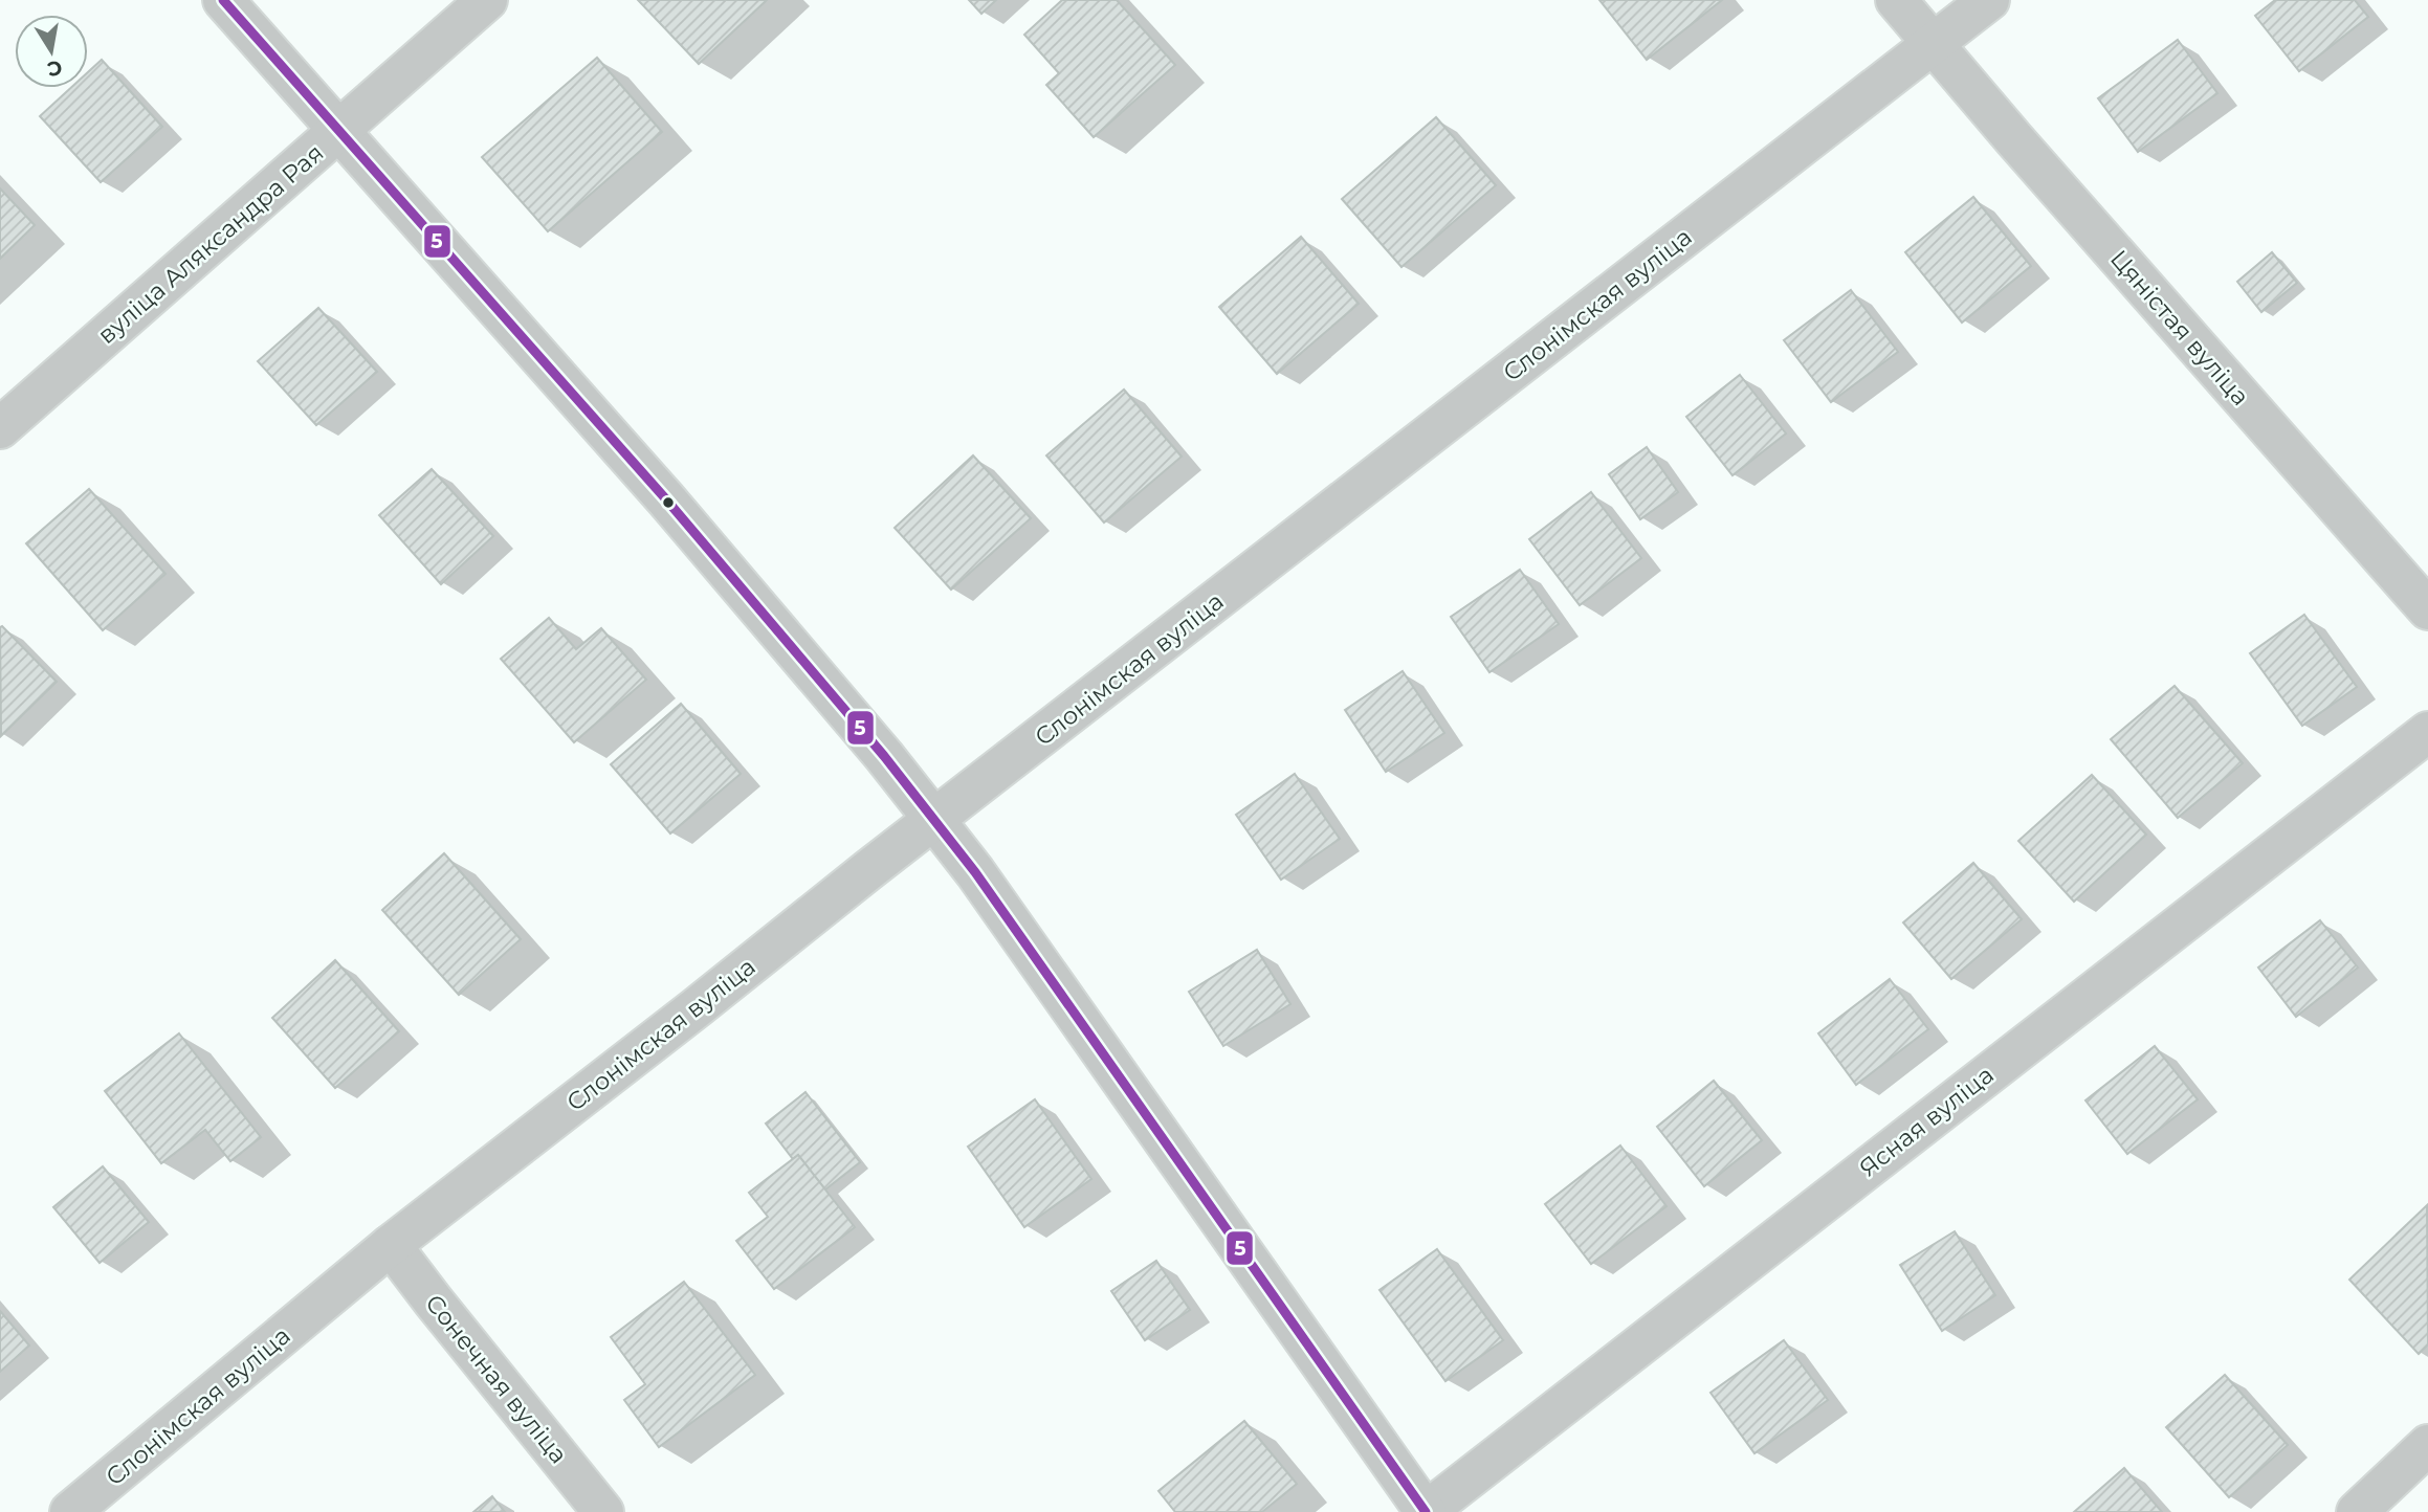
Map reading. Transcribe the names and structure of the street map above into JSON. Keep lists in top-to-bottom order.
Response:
{
  "streets": {
    "street": [
      "вуліца Аляксандра Рая",
      "Слонімская вуліца",
      "Цяністая вуліца",
      "Ясная вуліца",
      "Сонечная вуліца"
    ]
  },
  "crossings": [
    ["Слонімская вуліца", "Цяністая вуліца"],
    ["Слонімская вуліца", "Сонечная вуліца"]
  ],
  "lines": ["transit line 5"],
  "north": "bottom"
}
